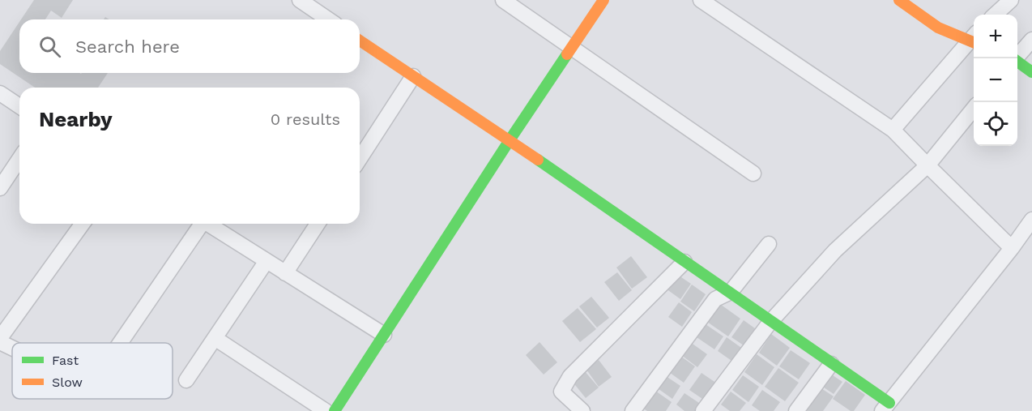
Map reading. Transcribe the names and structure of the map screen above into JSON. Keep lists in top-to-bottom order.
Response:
{
  "legend": ["Fast", "Slow"],
  "page": {
    "map_buttons": ["+", "−"],
    "search": "Search here",
    "heading": ["Nearby", "0 results"]
  }
}
